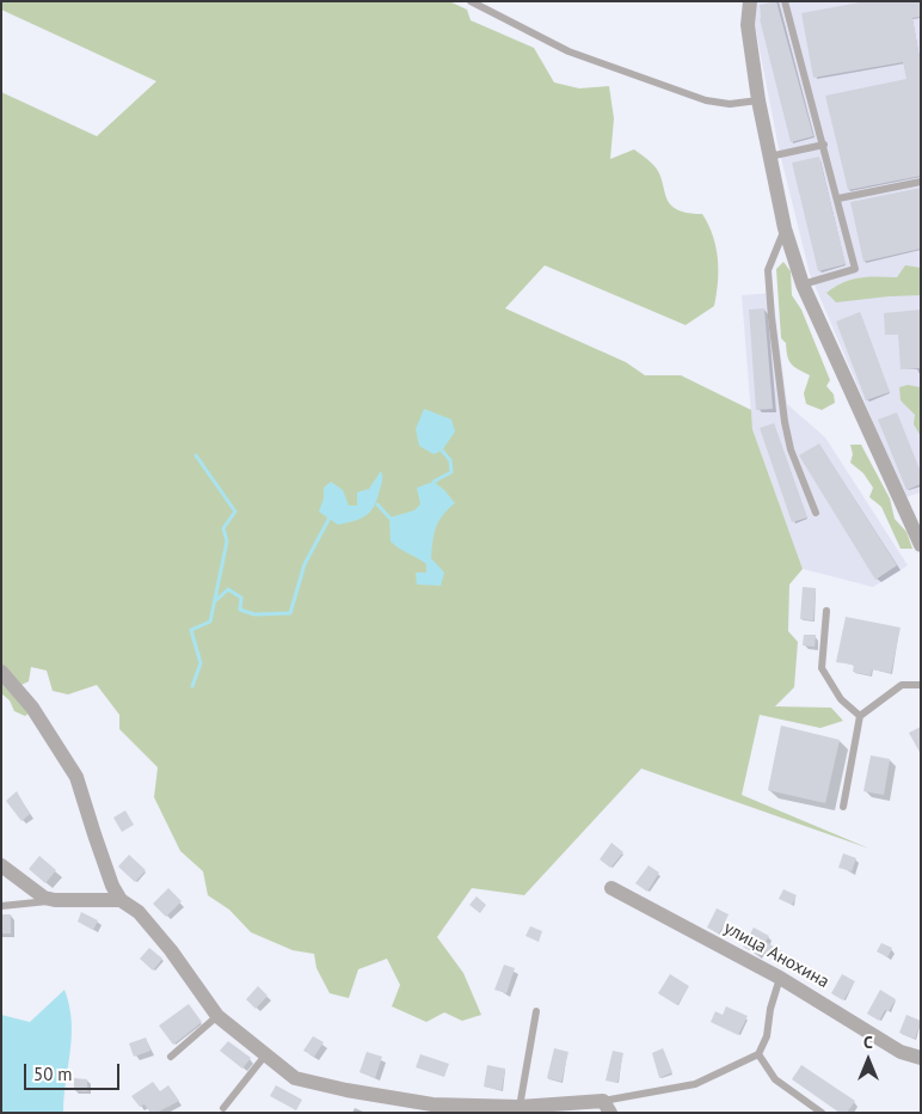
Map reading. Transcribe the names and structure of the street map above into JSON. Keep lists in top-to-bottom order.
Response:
{
  "streets": {
    "street": ["улица Анохина"]
  },
  "scale_bar": "50 m",
  "north": "top"
}
